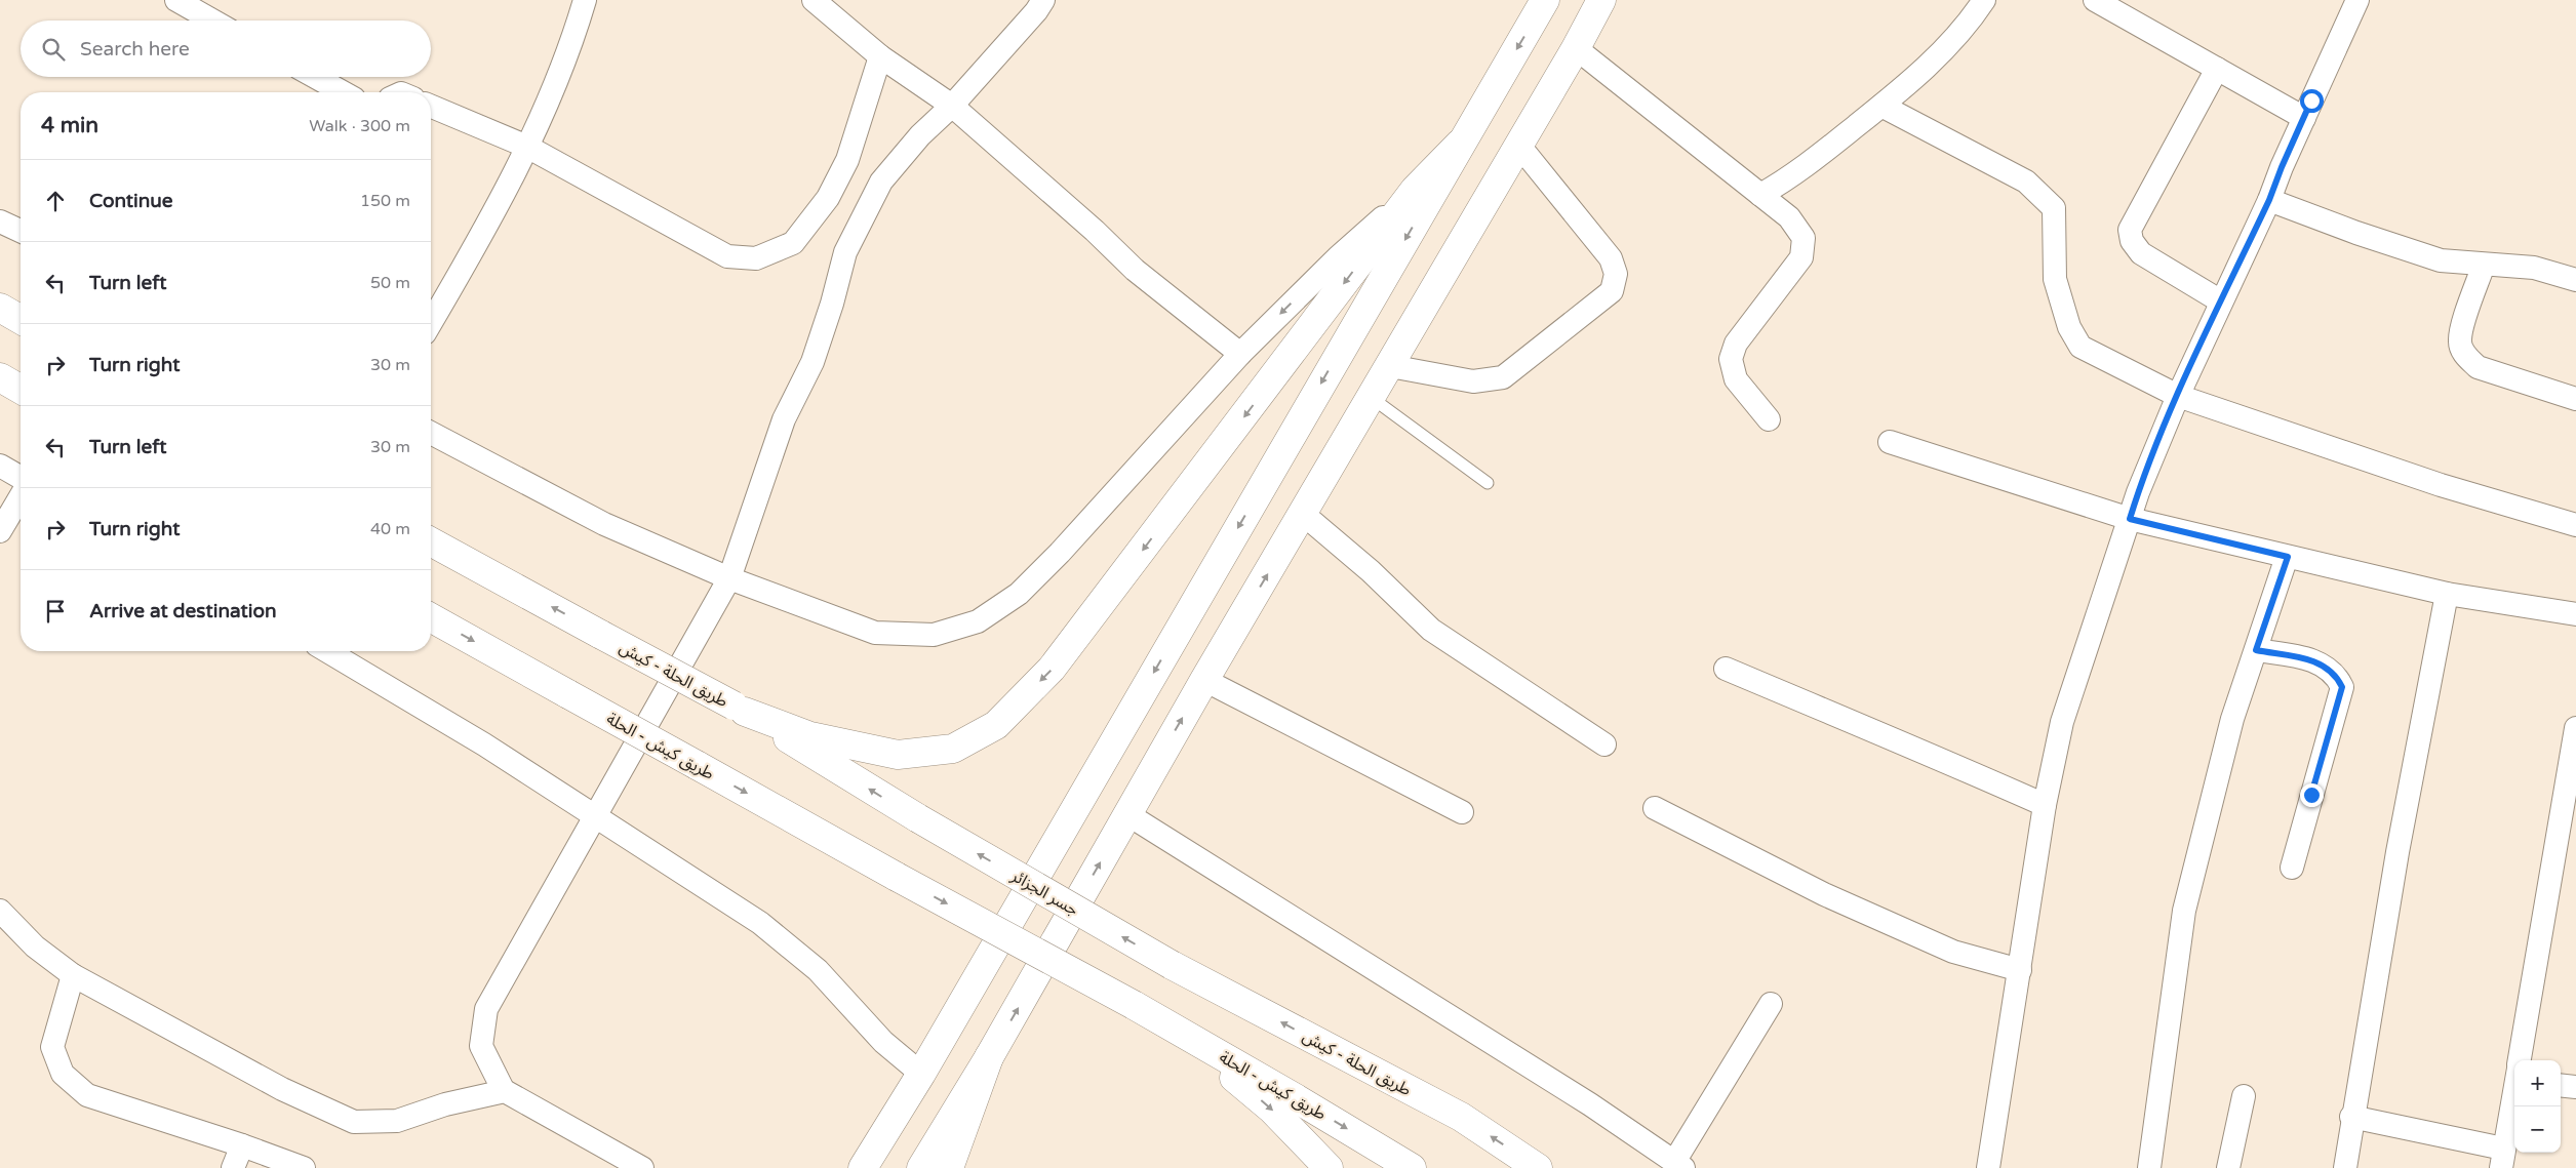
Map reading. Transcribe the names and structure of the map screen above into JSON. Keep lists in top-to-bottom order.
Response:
{
  "streets": {
    "main road": ["طريق الحلة - كيش", "طريق كيش - الحلة", "جسر الجزائر"]
  },
  "crossings": [
    ["طريق الحلة - كيش", "جسر الجزائر"]
  ],
  "one_way": ["طريق الحلة - كيش", "طريق كيش - الحلة", "جسر الجزائر"],
  "page": {
    "search": "Search here",
    "heading": ["4 min", "Walk · 300 m"],
    "list": [
      ["Continue", "150 m"],
      ["Turn left", "50 m"],
      ["Turn right", "30 m"],
      ["Turn left", "30 m"],
      ["Turn right", "40 m"],
      "Arrive at destination"
    ],
    "map_buttons": ["+", "−"]
  }
}
